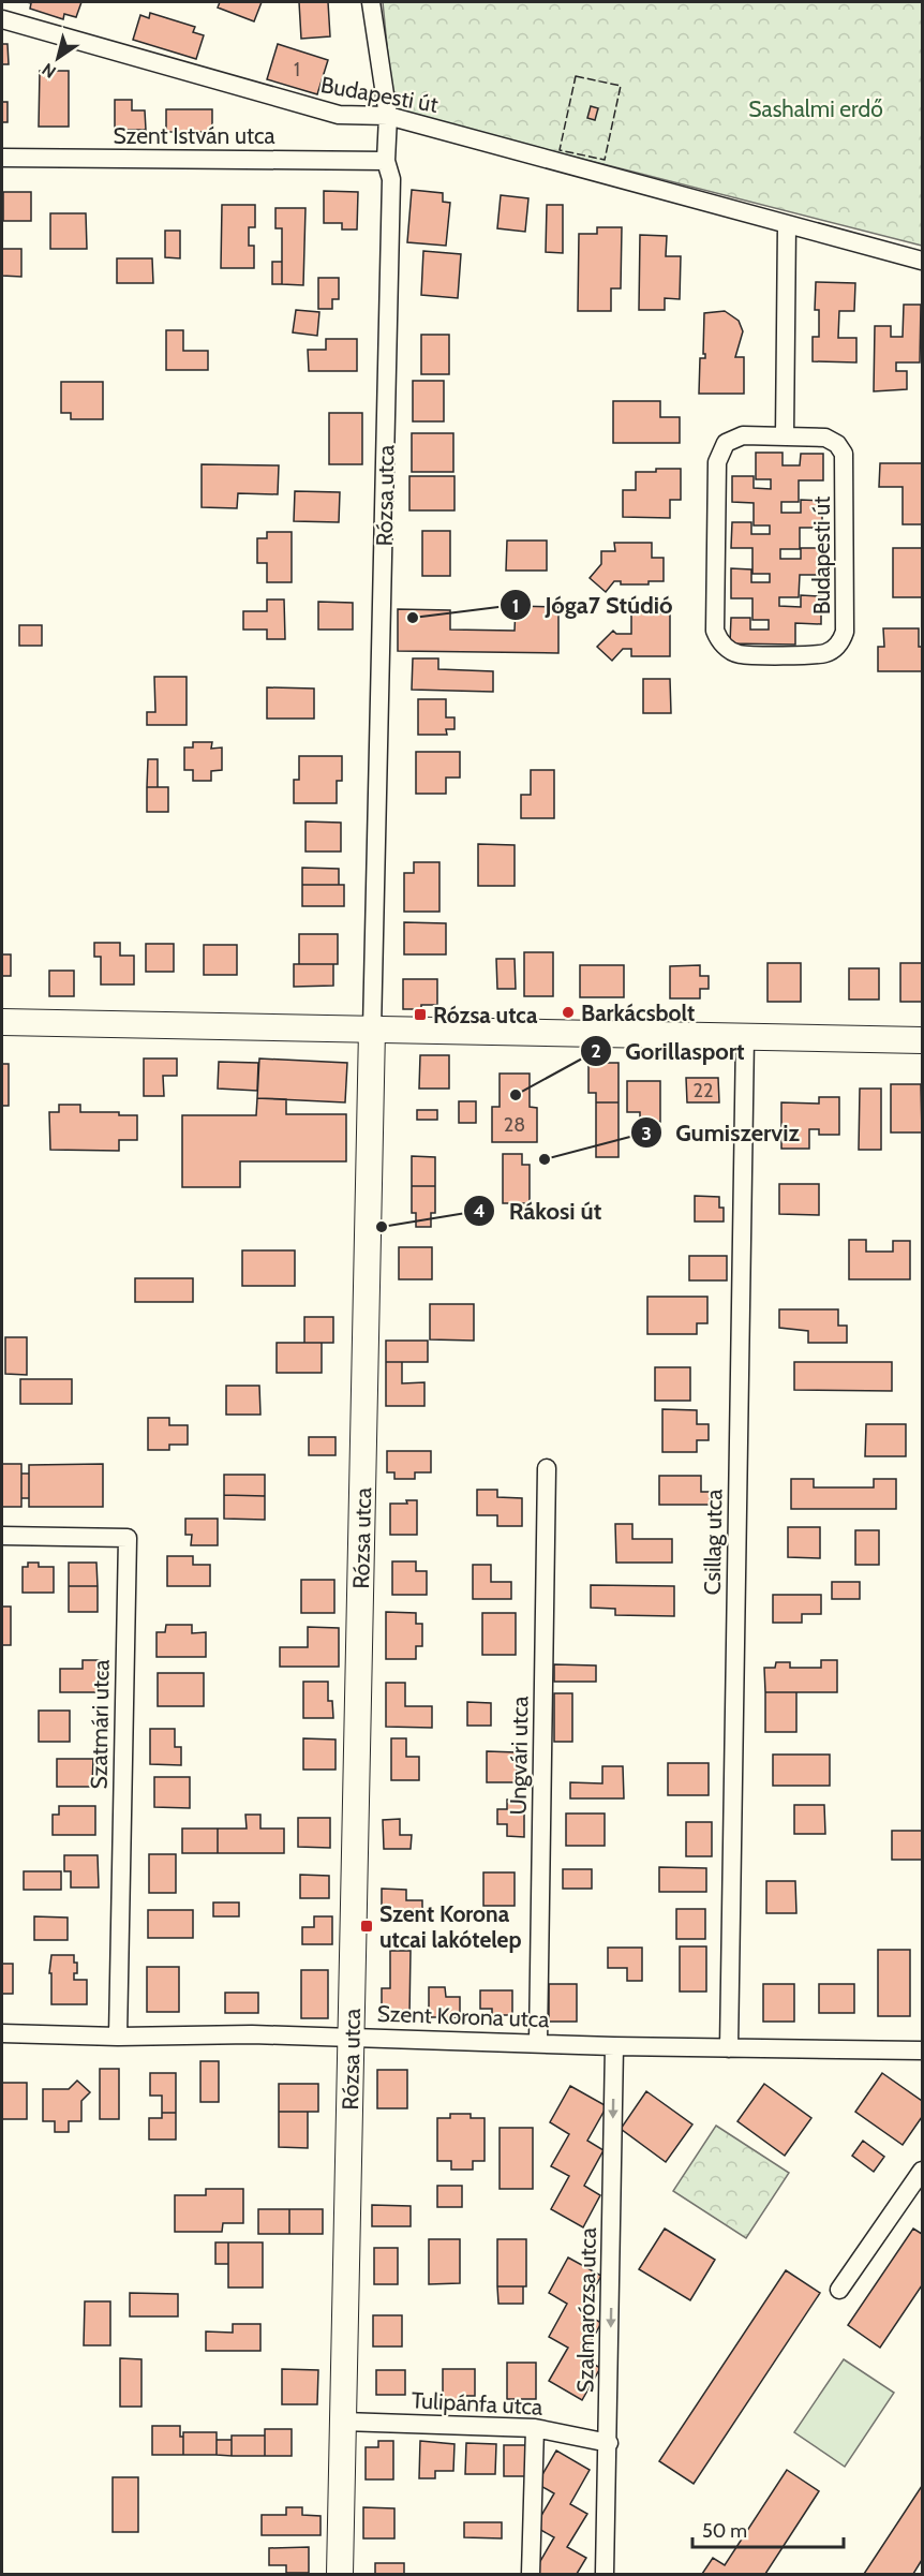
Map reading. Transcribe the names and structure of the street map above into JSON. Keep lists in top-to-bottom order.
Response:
{
  "streets": {
    "street": [
      "Budapesti út",
      "Szent István utca",
      "Rózsa utca",
      "Csillag utca",
      "Szatmári utca",
      "Ungvári utca",
      "Szent Korona utca",
      "Szalmarózsa utca",
      "Tulipánfa utca"
    ]
  },
  "crossings": [
    ["Budapesti út", "Rózsa utca"],
    ["Szent István utca", "Rózsa utca"],
    ["Rózsa utca", "Szent Korona utca"],
    ["Rózsa utca", "Tulipánfa utca"],
    ["Csillag utca", "Szent Korona utca"],
    ["Szatmári utca", "Szent Korona utca"],
    ["Ungvári utca", "Szent Korona utca"],
    ["Szent Korona utca", "Szalmarózsa utca"],
    ["Szalmarózsa utca", "Tulipánfa utca"]
  ],
  "one_way": ["Szalmarózsa utca"],
  "parks": ["Sashalmi erdő"],
  "places": {
    "other": [
      "Jóga7 Stúdió",
      "Barkácsbolt",
      "Gorillasport",
      "Gumiszerviz",
      "Rákosi út"
    ],
    "transit": ["Rózsa utca", "Szent Korona utcai lakótelep"]
  },
  "house_numbers": ["1", "22", "28"],
  "scale_bar": "50 m",
  "north": "bottom left"
}
